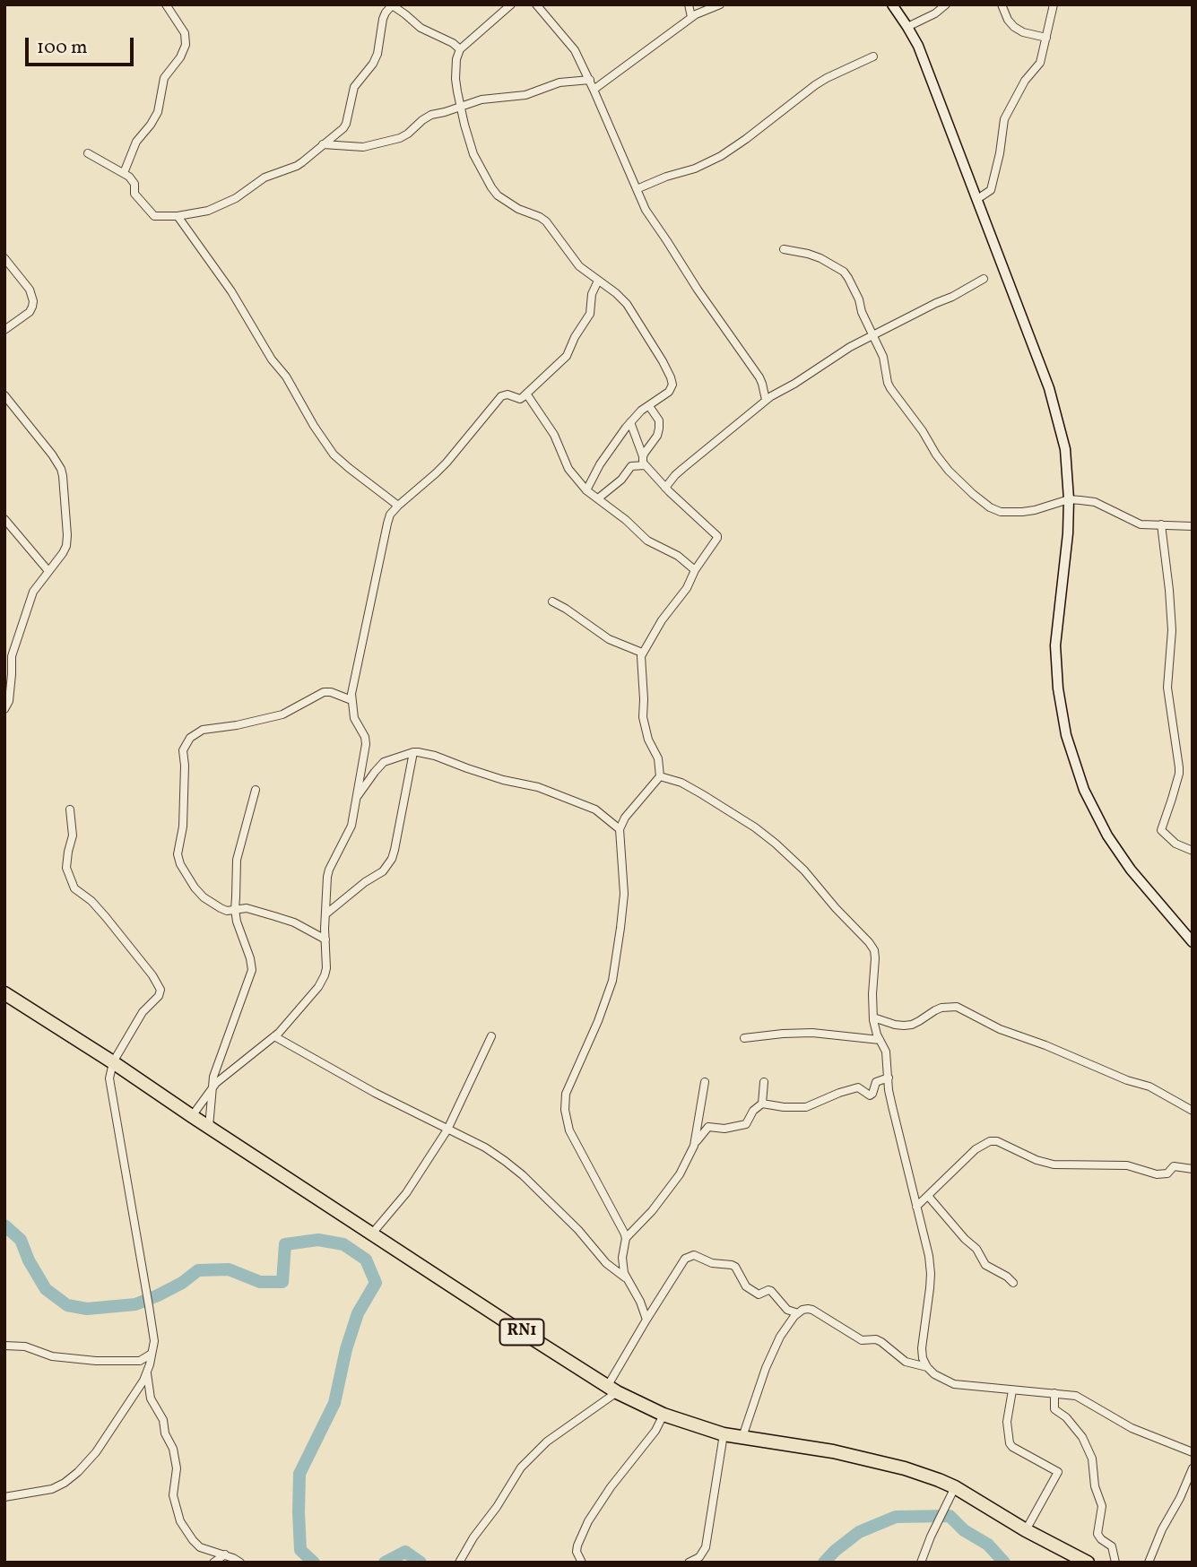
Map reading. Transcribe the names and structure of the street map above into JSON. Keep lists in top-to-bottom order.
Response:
{
  "streets": {
    "highway": ["RN1"]
  },
  "scale_bar": "100 m"
}
